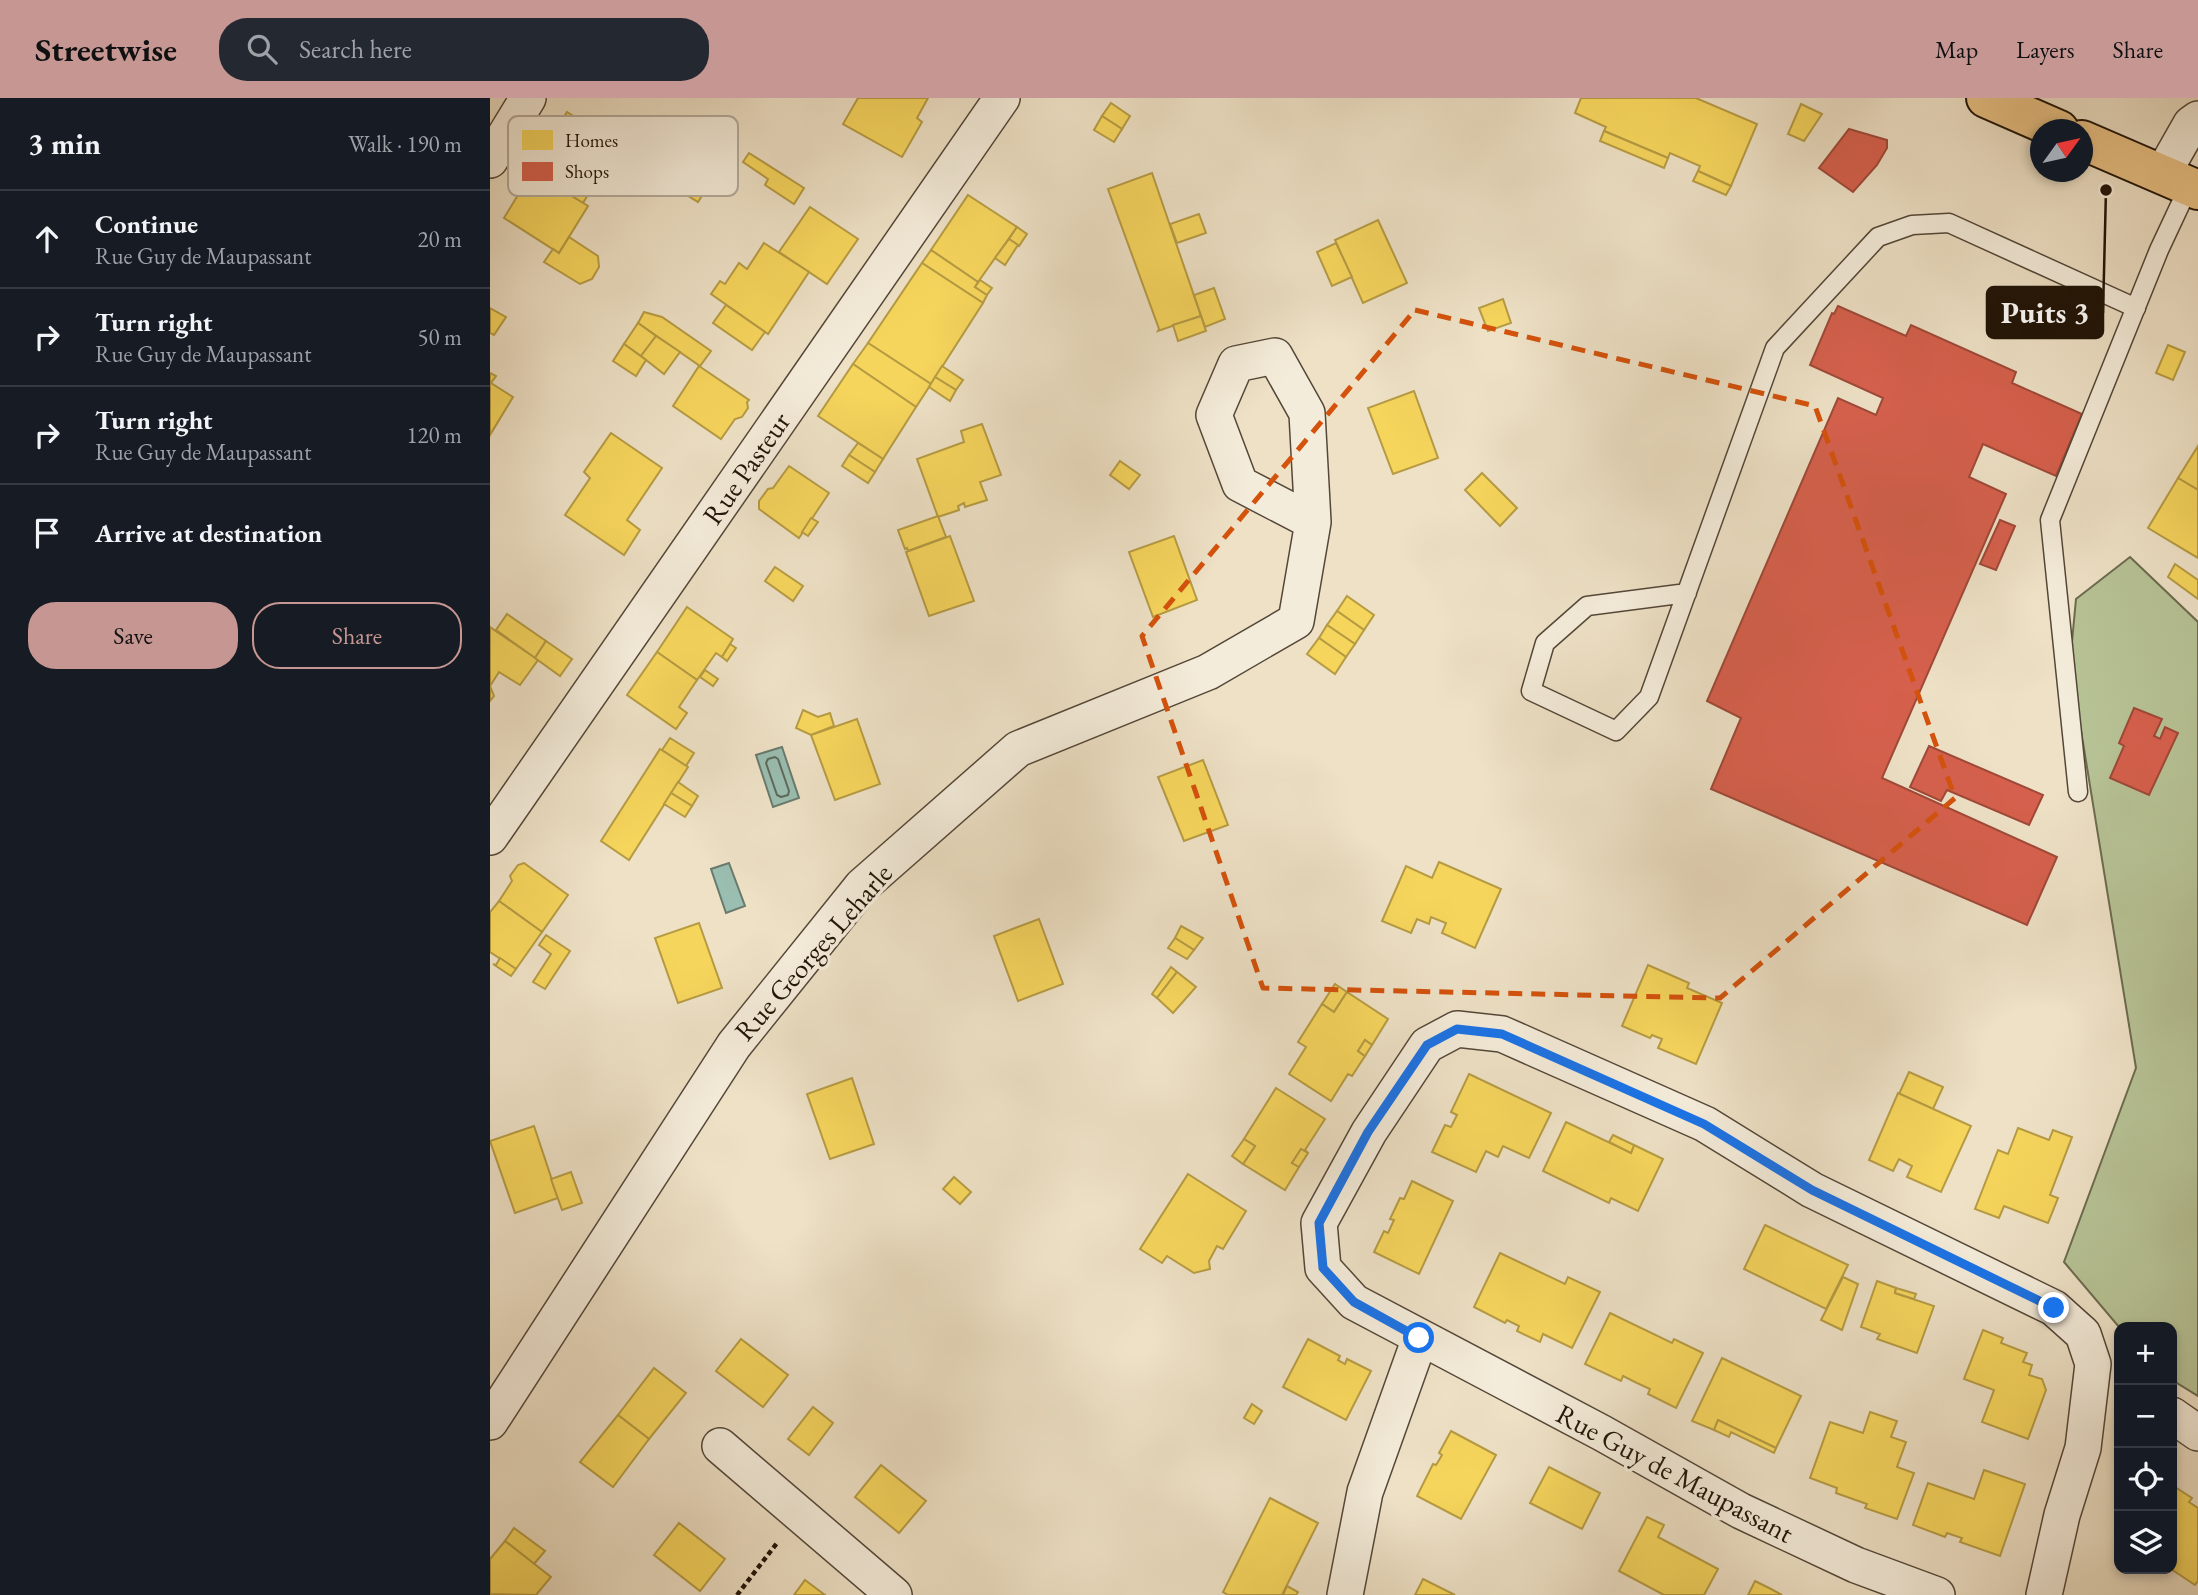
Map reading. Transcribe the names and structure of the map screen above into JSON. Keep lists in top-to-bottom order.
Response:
{
  "streets": {
    "street": ["Rue Pasteur", "Rue Georges Leharle", "Rue Guy de Maupassant"]
  },
  "places": ["Puits 3"],
  "legend": ["Homes", "Shops"],
  "north": "top right",
  "page": {
    "header": "Streetwise",
    "search": "Search here",
    "nav": ["Map", "Layers", "Share"],
    "heading": ["3 min", "Walk · 190 m"],
    "list": [
      ["Continue", "Rue Guy de Maupassant", "20 m"],
      ["Turn right", "Rue Guy de Maupassant", "50 m"],
      ["Turn right", "Rue Guy de Maupassant", "120 m"],
      "Arrive at destination"
    ],
    "buttons": ["Save", "Share"],
    "map_buttons": ["+", "−"]
  }
}
